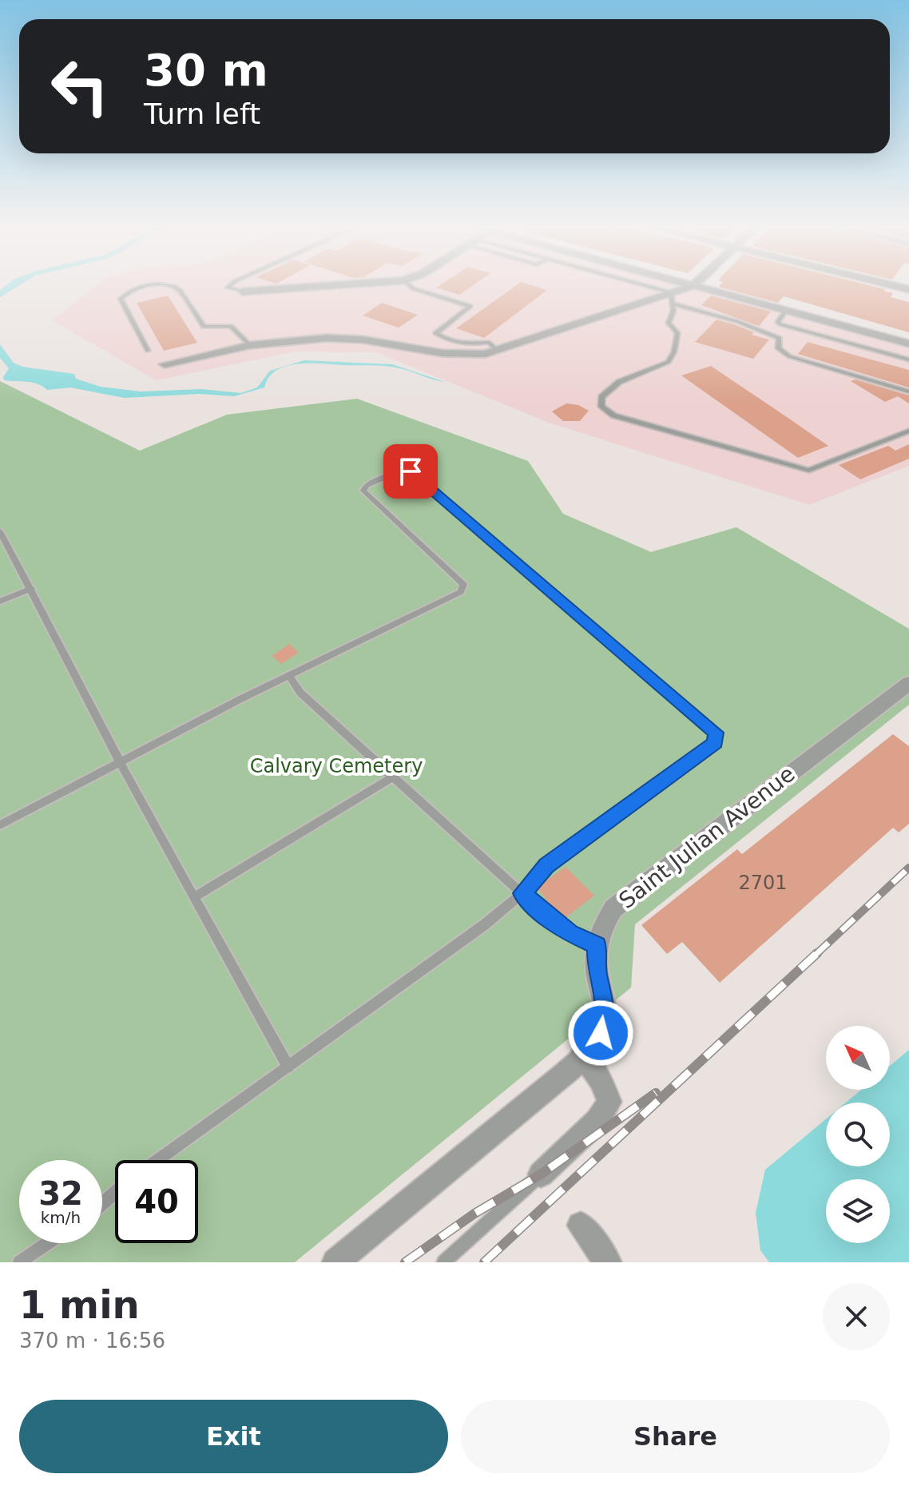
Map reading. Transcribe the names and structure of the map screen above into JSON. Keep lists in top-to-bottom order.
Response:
{
  "streets": {
    "street": ["Saint Julian Avenue"]
  },
  "parks": ["Calvary Cemetery"],
  "house_numbers": ["2701"],
  "north": "top left",
  "page": {
    "turn": ["30 m", "Turn left"],
    "speed": "32 km/h",
    "limit": "40",
    "heading": ["1 min", "370 m · 16:56"],
    "buttons": ["Exit", "Share"]
  }
}
